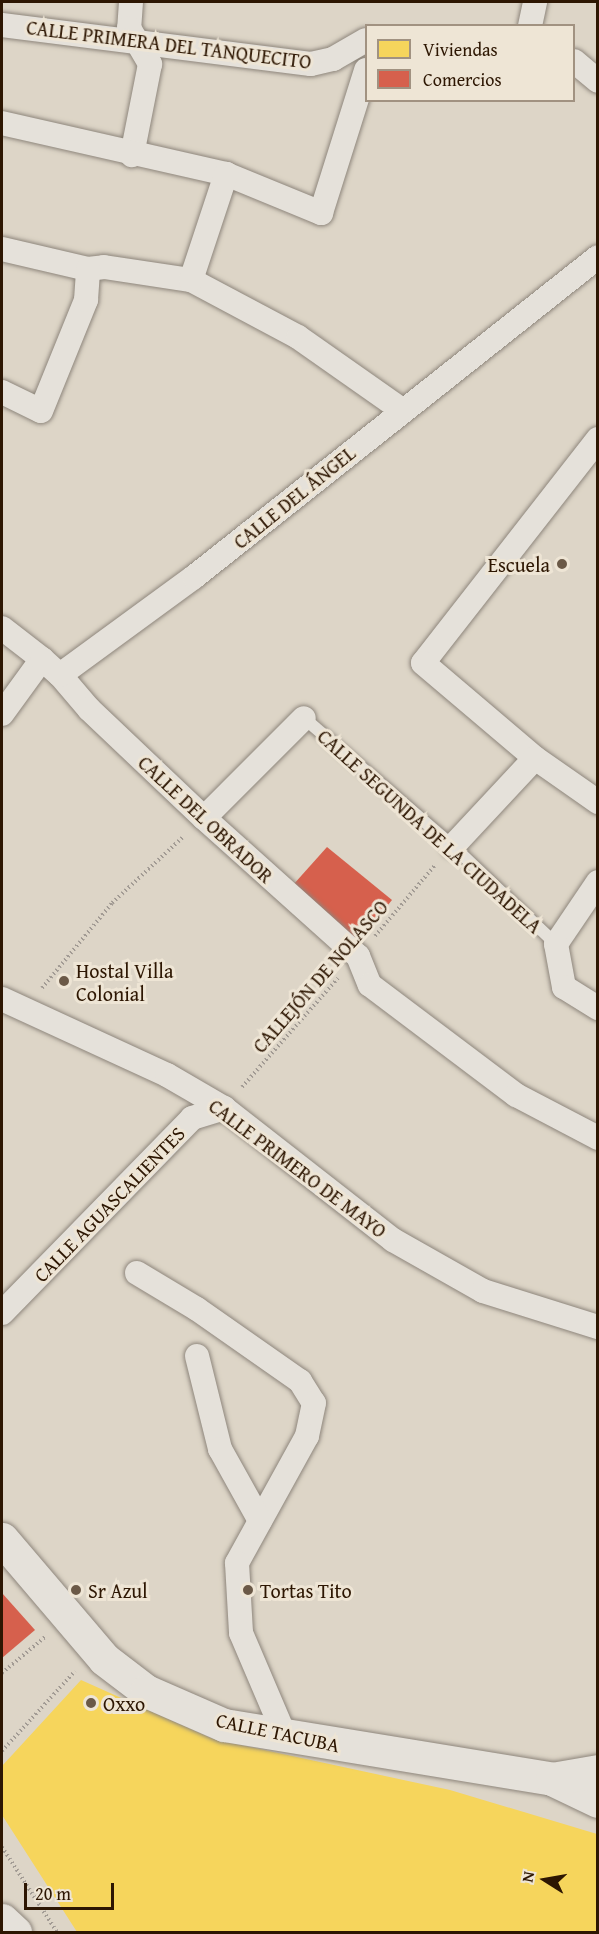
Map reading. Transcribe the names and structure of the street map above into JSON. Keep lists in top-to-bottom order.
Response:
{
  "streets": {
    "street": [
      "CALLE PRIMERA DEL TANQUECITO",
      "CALLE DEL ÁNGEL",
      "CALLE DEL OBRADOR",
      "CALLE PRIMERO DE MAYO",
      "CALLE AGUASCALIENTES",
      "CALLE TACUBA"
    ],
    "lane": ["CALLE SEGUNDA DE LA CIUDADELA"],
    "path": ["CALLEJÓN DE NOLASCO"]
  },
  "crossings": [
    ["CALLE DEL ÁNGEL", "CALLE DEL OBRADOR"],
    ["CALLE DEL OBRADOR", "CALLEJÓN DE NOLASCO"],
    ["CALLEJÓN DE NOLASCO", "CALLE PRIMERO DE MAYO"],
    ["CALLEJÓN DE NOLASCO", "CALLE AGUASCALIENTES"],
    ["CALLE PRIMERO DE MAYO", "CALLE AGUASCALIENTES"]
  ],
  "places": [
    "Escuela",
    "Hostal Villa Colonial",
    "Sr Azul",
    "Tortas Tito",
    "Oxxo"
  ],
  "legend": ["Viviendas", "Comercios"],
  "scale_bar": "20 m",
  "north": "left"
}
